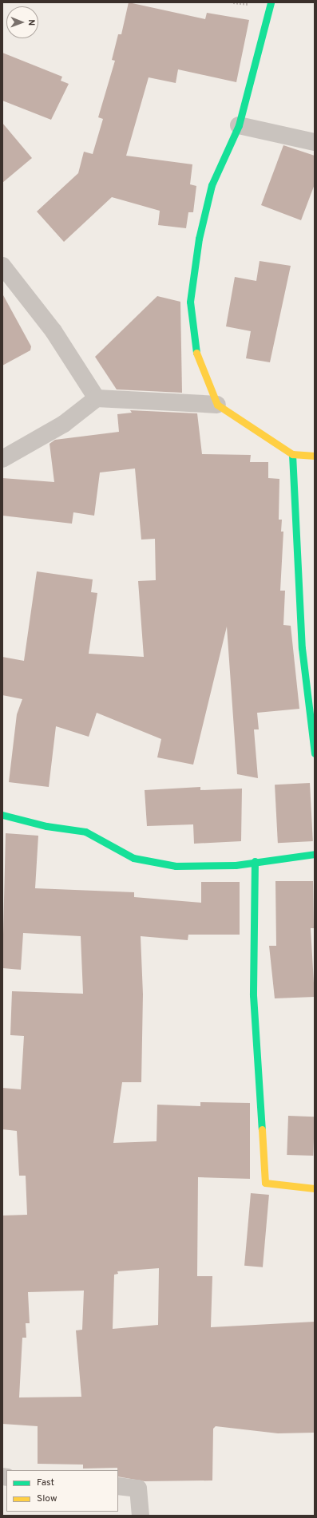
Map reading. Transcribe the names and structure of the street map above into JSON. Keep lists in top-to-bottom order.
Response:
{
  "legend": ["Fast", "Slow"],
  "north": "right"
}
